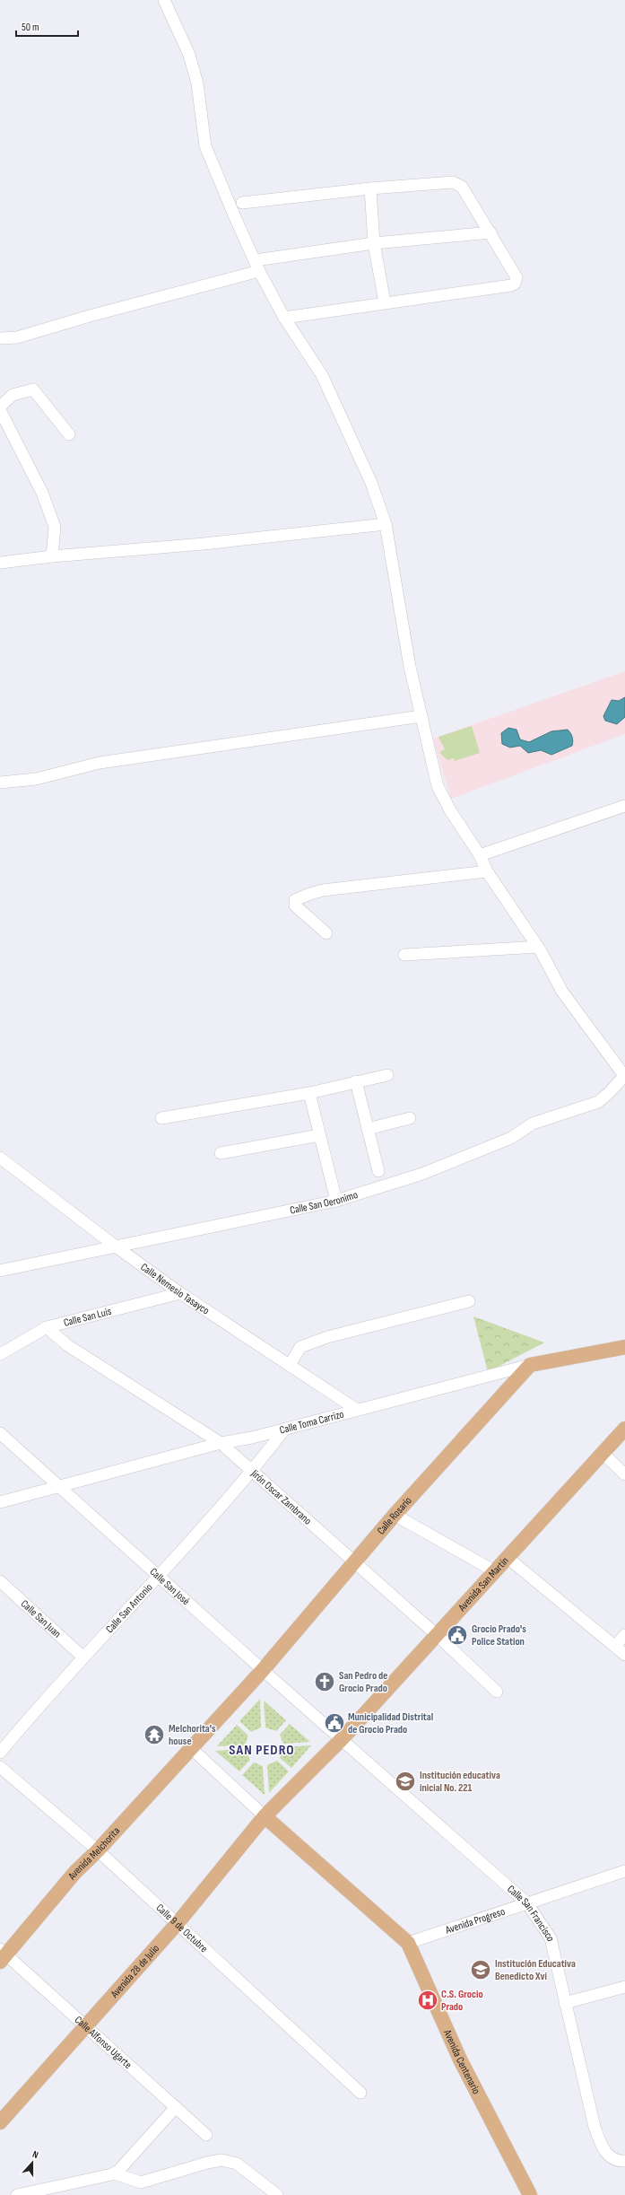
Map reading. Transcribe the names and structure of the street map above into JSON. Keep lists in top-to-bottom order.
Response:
{
  "streets": {
    "main road": [
      "Calle Toma Carrizo",
      "Calle Rosario",
      "Avenida San Martín",
      "Avenida Melchorita",
      "Avenida 28 de Julio",
      "Avenida Centenario"
    ],
    "street": [
      "Calle San Oeronimo",
      "Calle Nemesio Tasayco",
      "Calle San Luis",
      "Jirón Oscar Zambrano",
      "Calle San José",
      "Calle San Antonio",
      "Calle San Juan",
      "Calle San Francisco",
      "Avenida Progreso",
      "Calle 9 de Octubre",
      "Calle Alfonso Ugarte"
    ]
  },
  "crossings": [
    ["Calle San Oeronimo", "Calle Nemesio Tasayco"],
    ["Calle Nemesio Tasayco", "Calle San Luis"],
    ["Calle Nemesio Tasayco", "Calle Toma Carrizo"],
    ["Calle San Luis", "Jirón Oscar Zambrano"],
    ["Calle Toma Carrizo", "Jirón Oscar Zambrano"],
    ["Calle Toma Carrizo", "Calle Rosario"],
    ["Calle Toma Carrizo", "Calle San José"],
    ["Calle Toma Carrizo", "Calle San Antonio"],
    ["Jirón Oscar Zambrano", "Calle Rosario"],
    ["Jirón Oscar Zambrano", "Avenida San Martín"],
    ["Jirón Oscar Zambrano", "Calle San Antonio"],
    ["Calle Rosario", "Calle San José"],
    ["Calle Rosario", "Avenida Melchorita"],
    ["Avenida San Martín", "Calle San José"],
    ["Avenida San Martín", "Calle San Francisco"],
    ["Avenida San Martín", "Avenida 28 de Julio"],
    ["Avenida San Martín", "Avenida Centenario"],
    ["Calle San José", "Calle San Antonio"],
    ["Calle San José", "Avenida Melchorita"],
    ["Calle San José", "Calle San Francisco"],
    ["Calle San Antonio", "Calle San Juan"],
    ["Avenida Melchorita", "Calle 9 de Octubre"],
    ["Avenida Melchorita", "Calle Alfonso Ugarte"],
    ["Calle San Francisco", "Avenida Progreso"],
    ["Avenida Progreso", "Avenida Centenario"],
    ["Calle 9 de Octubre", "Avenida 28 de Julio"],
    ["Avenida 28 de Julio", "Calle Alfonso Ugarte"],
    ["Avenida 28 de Julio", "Avenida Centenario"]
  ],
  "districts": ["SAN PEDRO"],
  "places": {
    "public building": ["Grocio Prado's Police Station", "Municipalidad Distrital de Grocio Prado"],
    "church": ["San Pedro de Grocio Prado"],
    "temple": ["Melchorita's house"],
    "school or university": ["Institución educativa inicial No. 221", "Institución Educativa Benedicto Xvi"],
    "hospital": ["C.S. Grocio Prado"]
  },
  "scale_bar": "50 m",
  "north": "top"
}
